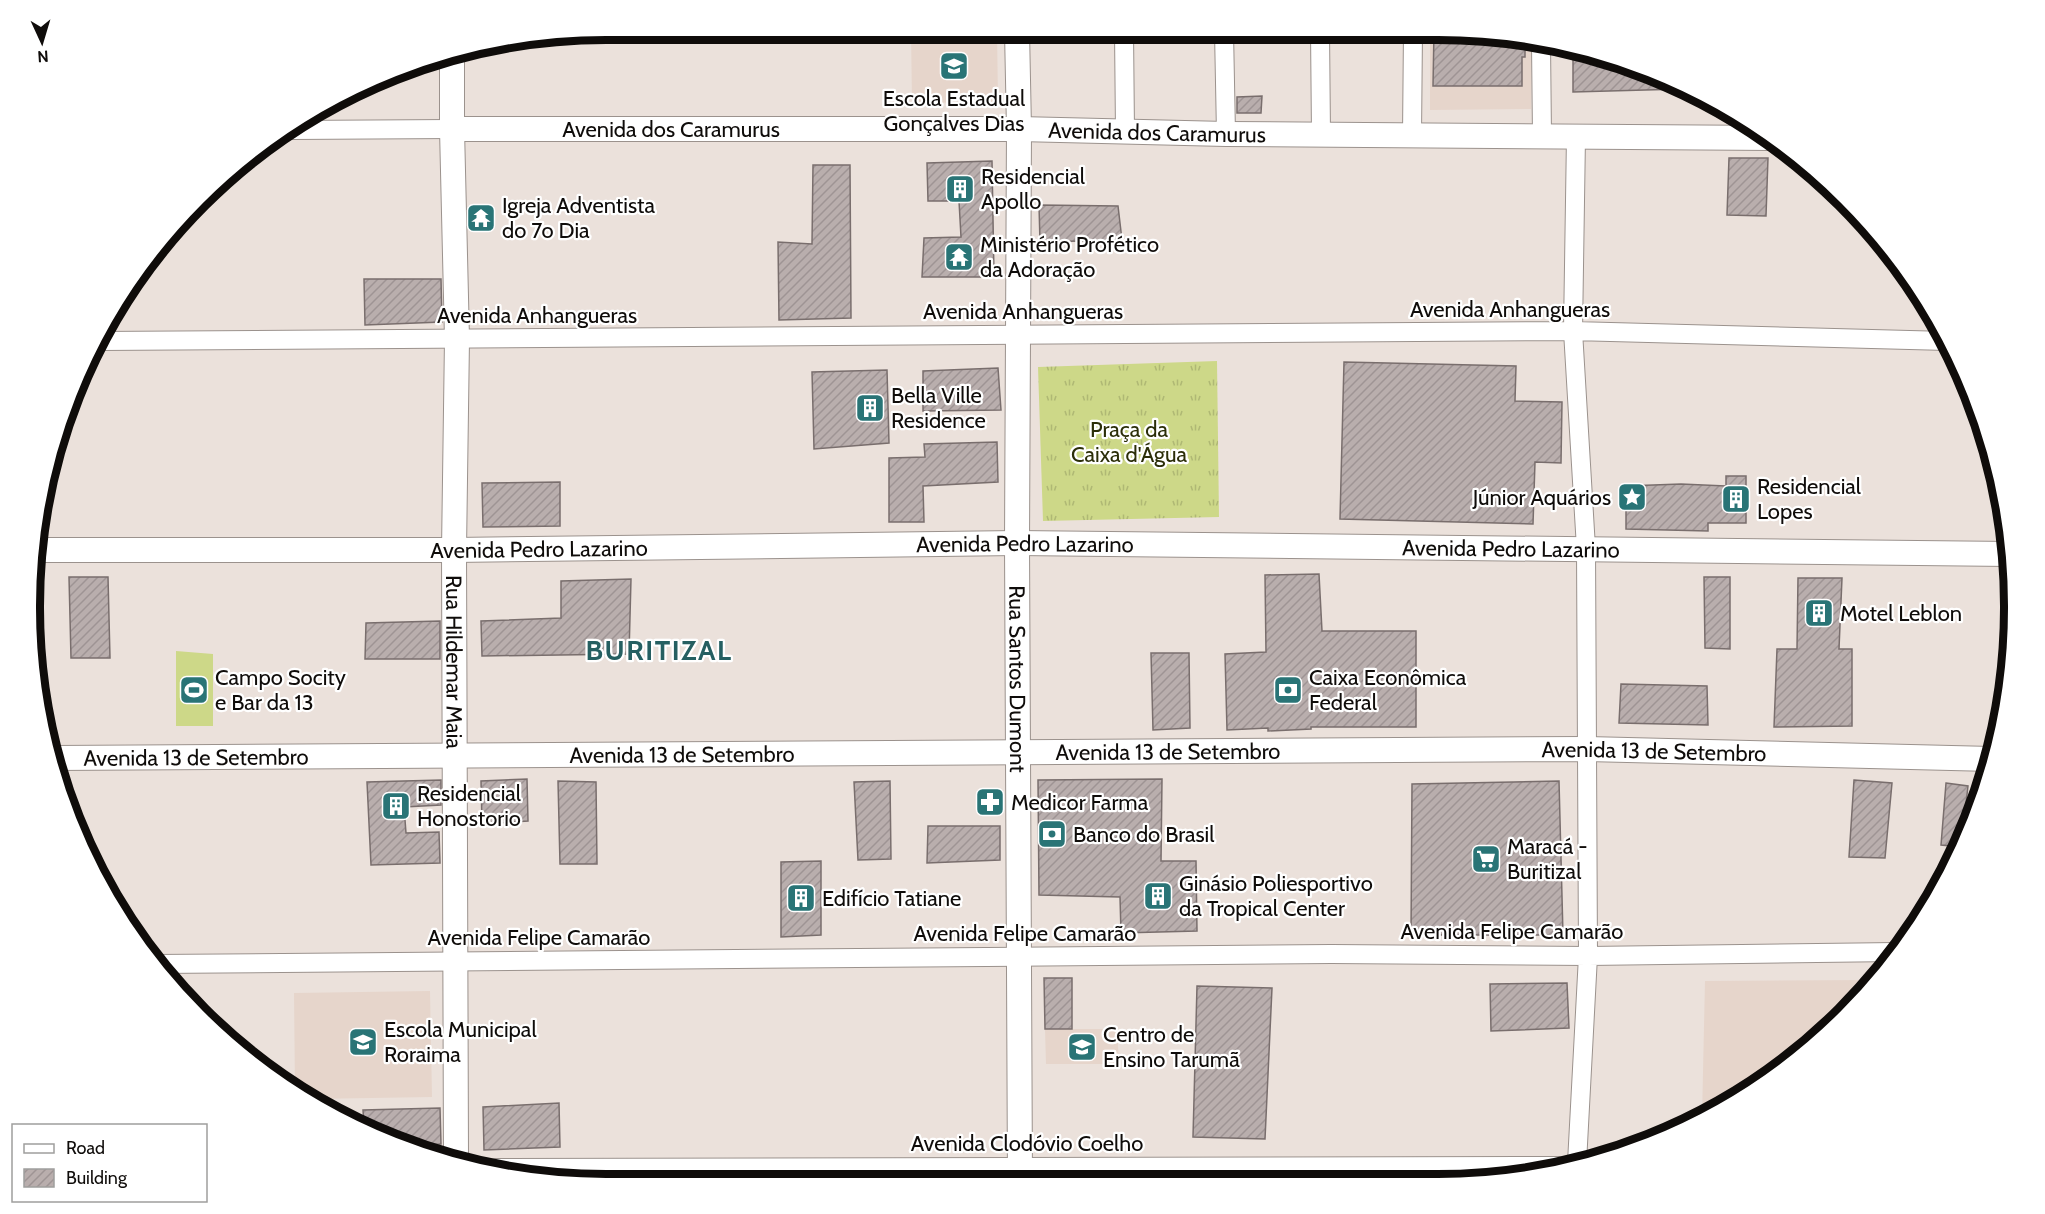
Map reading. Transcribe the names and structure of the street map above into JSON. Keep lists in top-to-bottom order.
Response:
{
  "streets": {
    "main road": [
      "Avenida dos Caramurus",
      "Avenida Pedro Lazarino",
      "Rua Hildemar Maia",
      "Rua Santos Dumont",
      "Avenida 13 de Setembro"
    ],
    "street": ["Avenida Anhangueras", "Avenida Felipe Camarão", "Avenida Clodóvio Coelho"]
  },
  "crossings": [
    ["Avenida dos Caramurus", "Rua Hildemar Maia"],
    ["Avenida dos Caramurus", "Rua Santos Dumont"],
    ["Avenida Anhangueras", "Rua Hildemar Maia"],
    ["Avenida Anhangueras", "Rua Santos Dumont"],
    ["Avenida Pedro Lazarino", "Rua Hildemar Maia"],
    ["Avenida Pedro Lazarino", "Rua Santos Dumont"],
    ["Rua Hildemar Maia", "Avenida 13 de Setembro"],
    ["Rua Hildemar Maia", "Avenida Felipe Camarão"],
    ["Rua Santos Dumont", "Avenida 13 de Setembro"],
    ["Rua Santos Dumont", "Avenida Felipe Camarão"]
  ],
  "districts": ["BURITIZAL"],
  "parks": ["Praça da Caixa d'Água"],
  "places": {
    "school or university": ["Escola Estadual Gonçalves Dias", "Escola Municipal Roraima", "Centro de Ensino Tarumã"],
    "building": [
      "Residencial Apollo",
      "Bella Ville Residence",
      "Residencial Lopes",
      "Motel Leblon",
      "Residencial Honostorio",
      "Ginásio Poliesportivo da Tropical Center",
      "Edifício Tatiane"
    ],
    "temple": ["Igreja Adventista do 7o Dia", "Ministério Profético da Adoração"],
    "place": ["Júnior Aquários"],
    "sports": ["Campo Socity e Bar da 13"],
    "bank": ["Caixa Econômica Federal", "Banco do Brasil"],
    "pharmacy": ["Medicor Farma"],
    "supermarket": ["Maracá - Buritizal"]
  },
  "legend": ["Road", "Building"],
  "north": "bottom"
}
